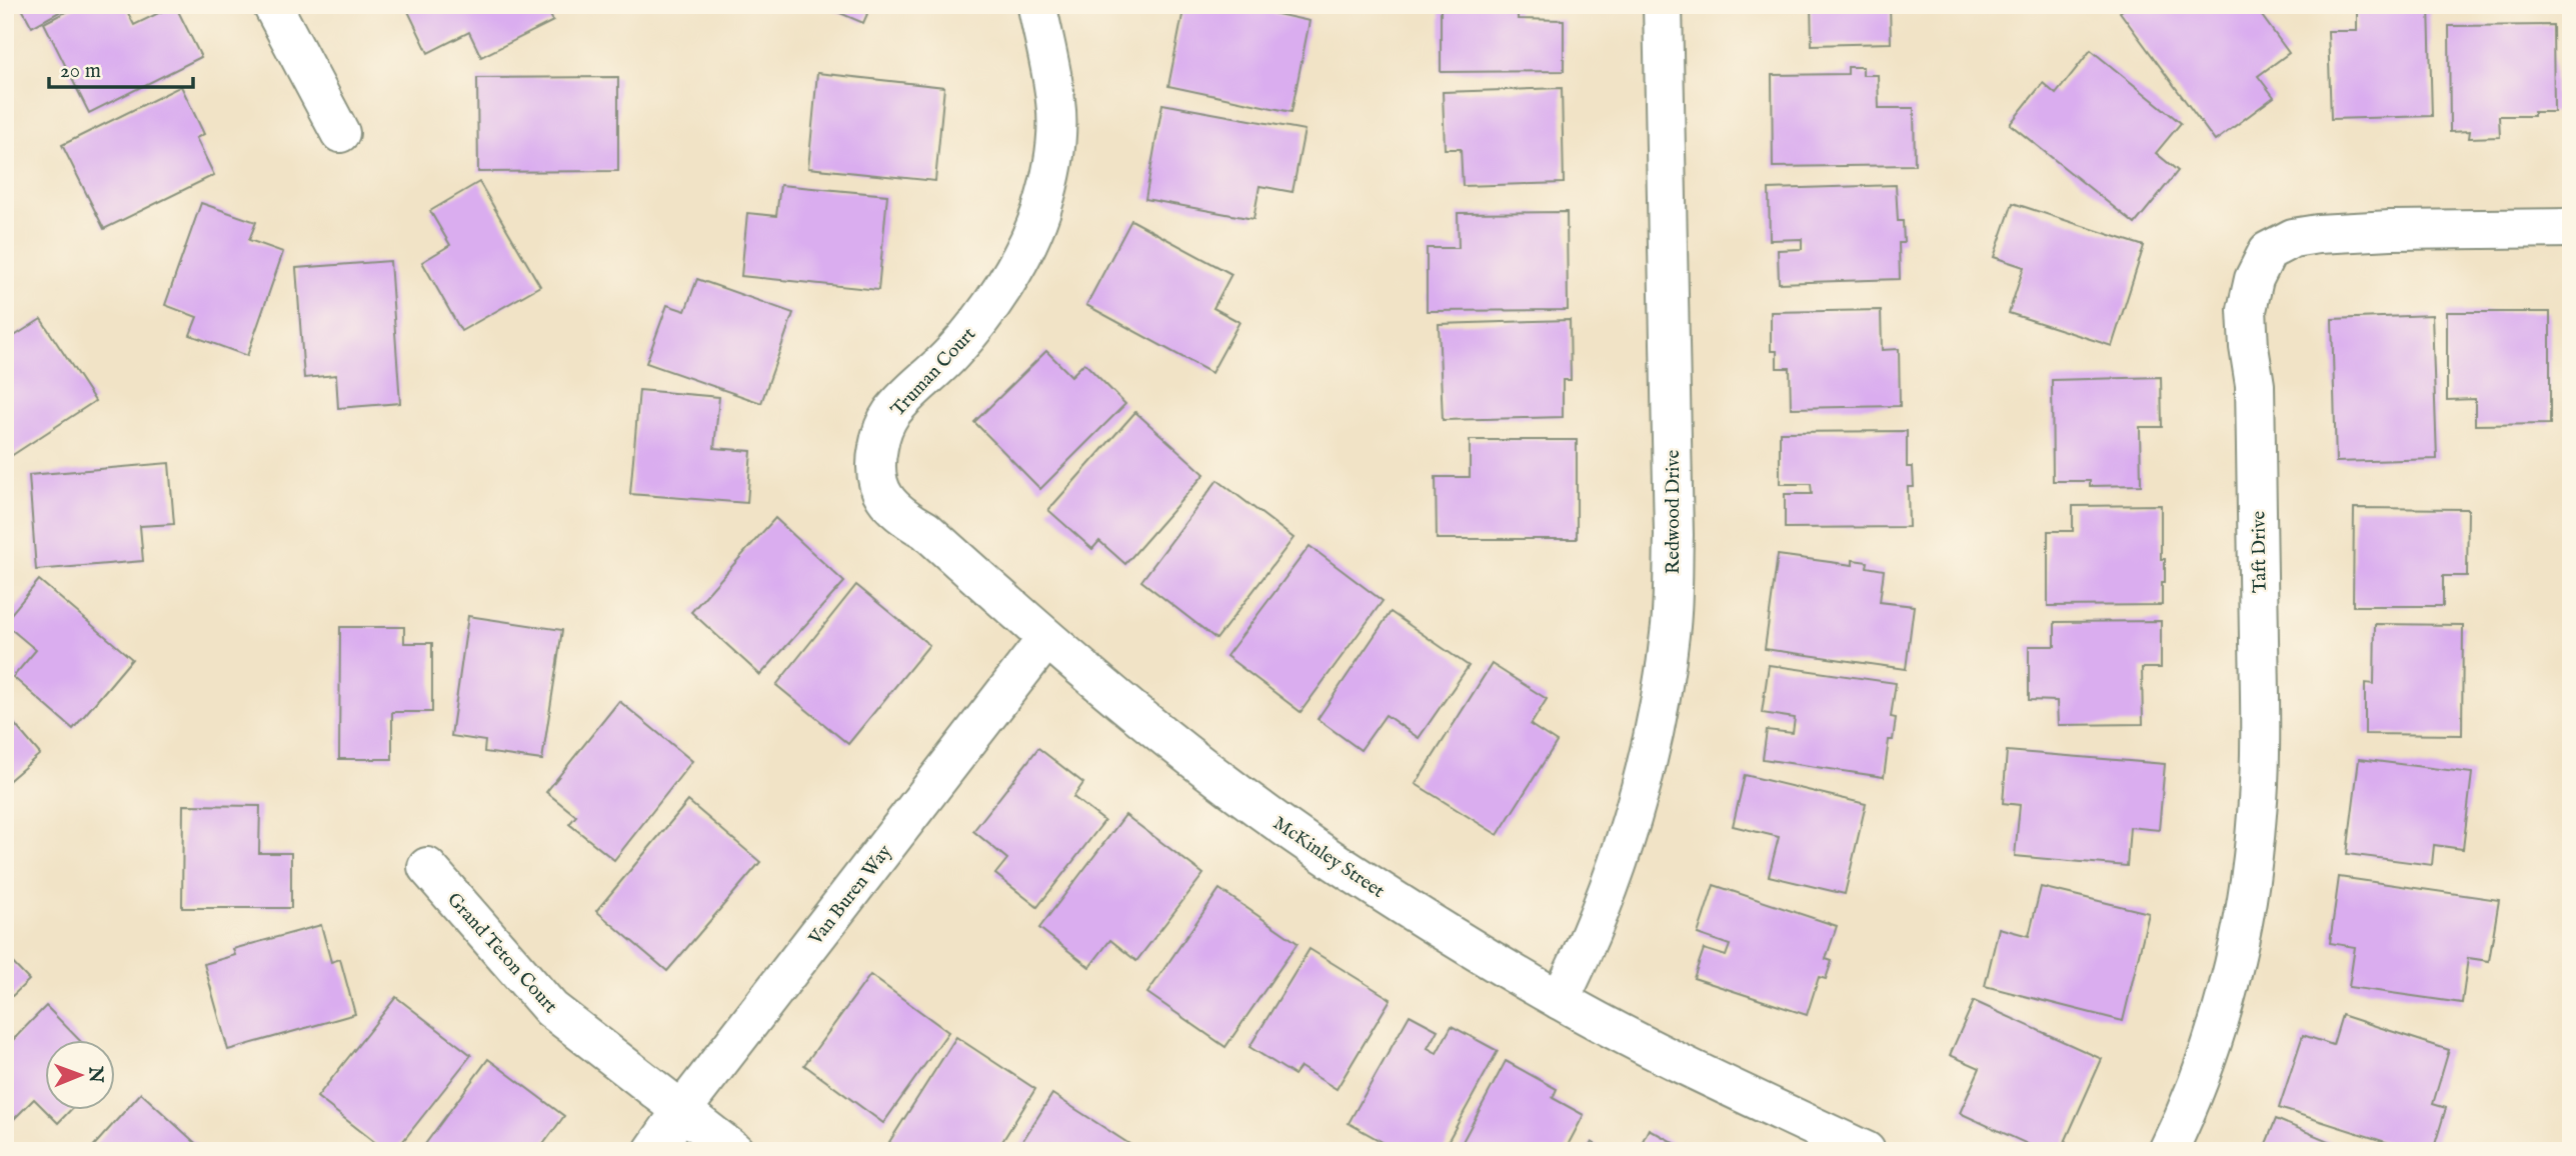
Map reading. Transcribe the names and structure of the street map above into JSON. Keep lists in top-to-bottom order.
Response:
{
  "streets": {
    "street": [
      "Truman Court",
      "Redwood Drive",
      "Taft Drive",
      "McKinley Street",
      "Van Buren Way",
      "Grand Teton Court"
    ]
  },
  "crossings": [
    ["Truman Court", "McKinley Street"],
    ["Redwood Drive", "McKinley Street"],
    ["McKinley Street", "Van Buren Way"],
    ["Van Buren Way", "Grand Teton Court"]
  ],
  "scale_bar": "20 m",
  "north": "right"
}
